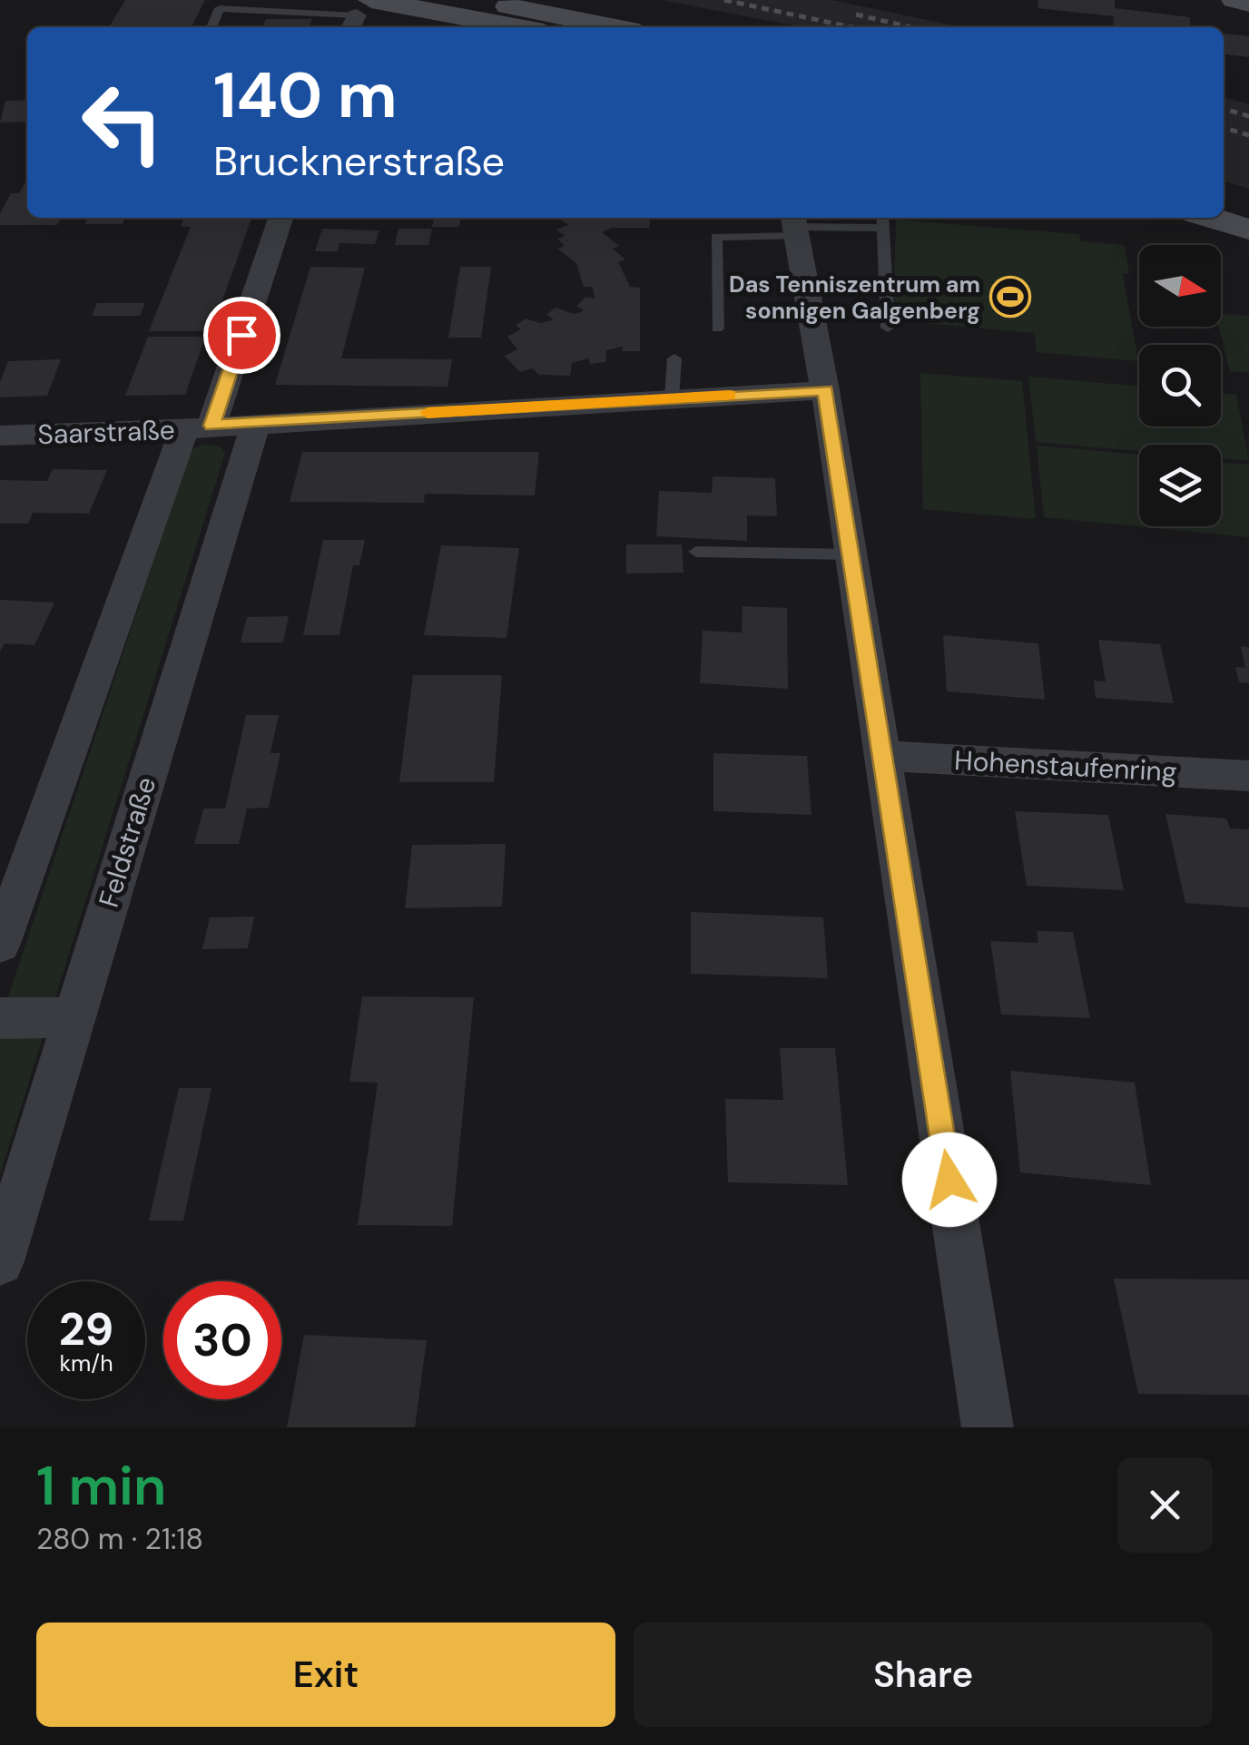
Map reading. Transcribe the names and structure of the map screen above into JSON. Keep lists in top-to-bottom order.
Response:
{
  "streets": {
    "street": ["Saarstraße", "Hohenstaufenring", "Feldstraße"]
  },
  "crossings": [
    ["Saarstraße", "Feldstraße"]
  ],
  "places": {
    "sports": ["Das Tenniszentrum am sonnigen Galgenberg"]
  },
  "north": "right",
  "page": {
    "turn": ["140 m", "Brucknerstraße"],
    "speed": "29 km/h",
    "limit": "30",
    "heading": ["1 min", "280 m · 21:18"],
    "buttons": ["Exit", "Share"]
  }
}
